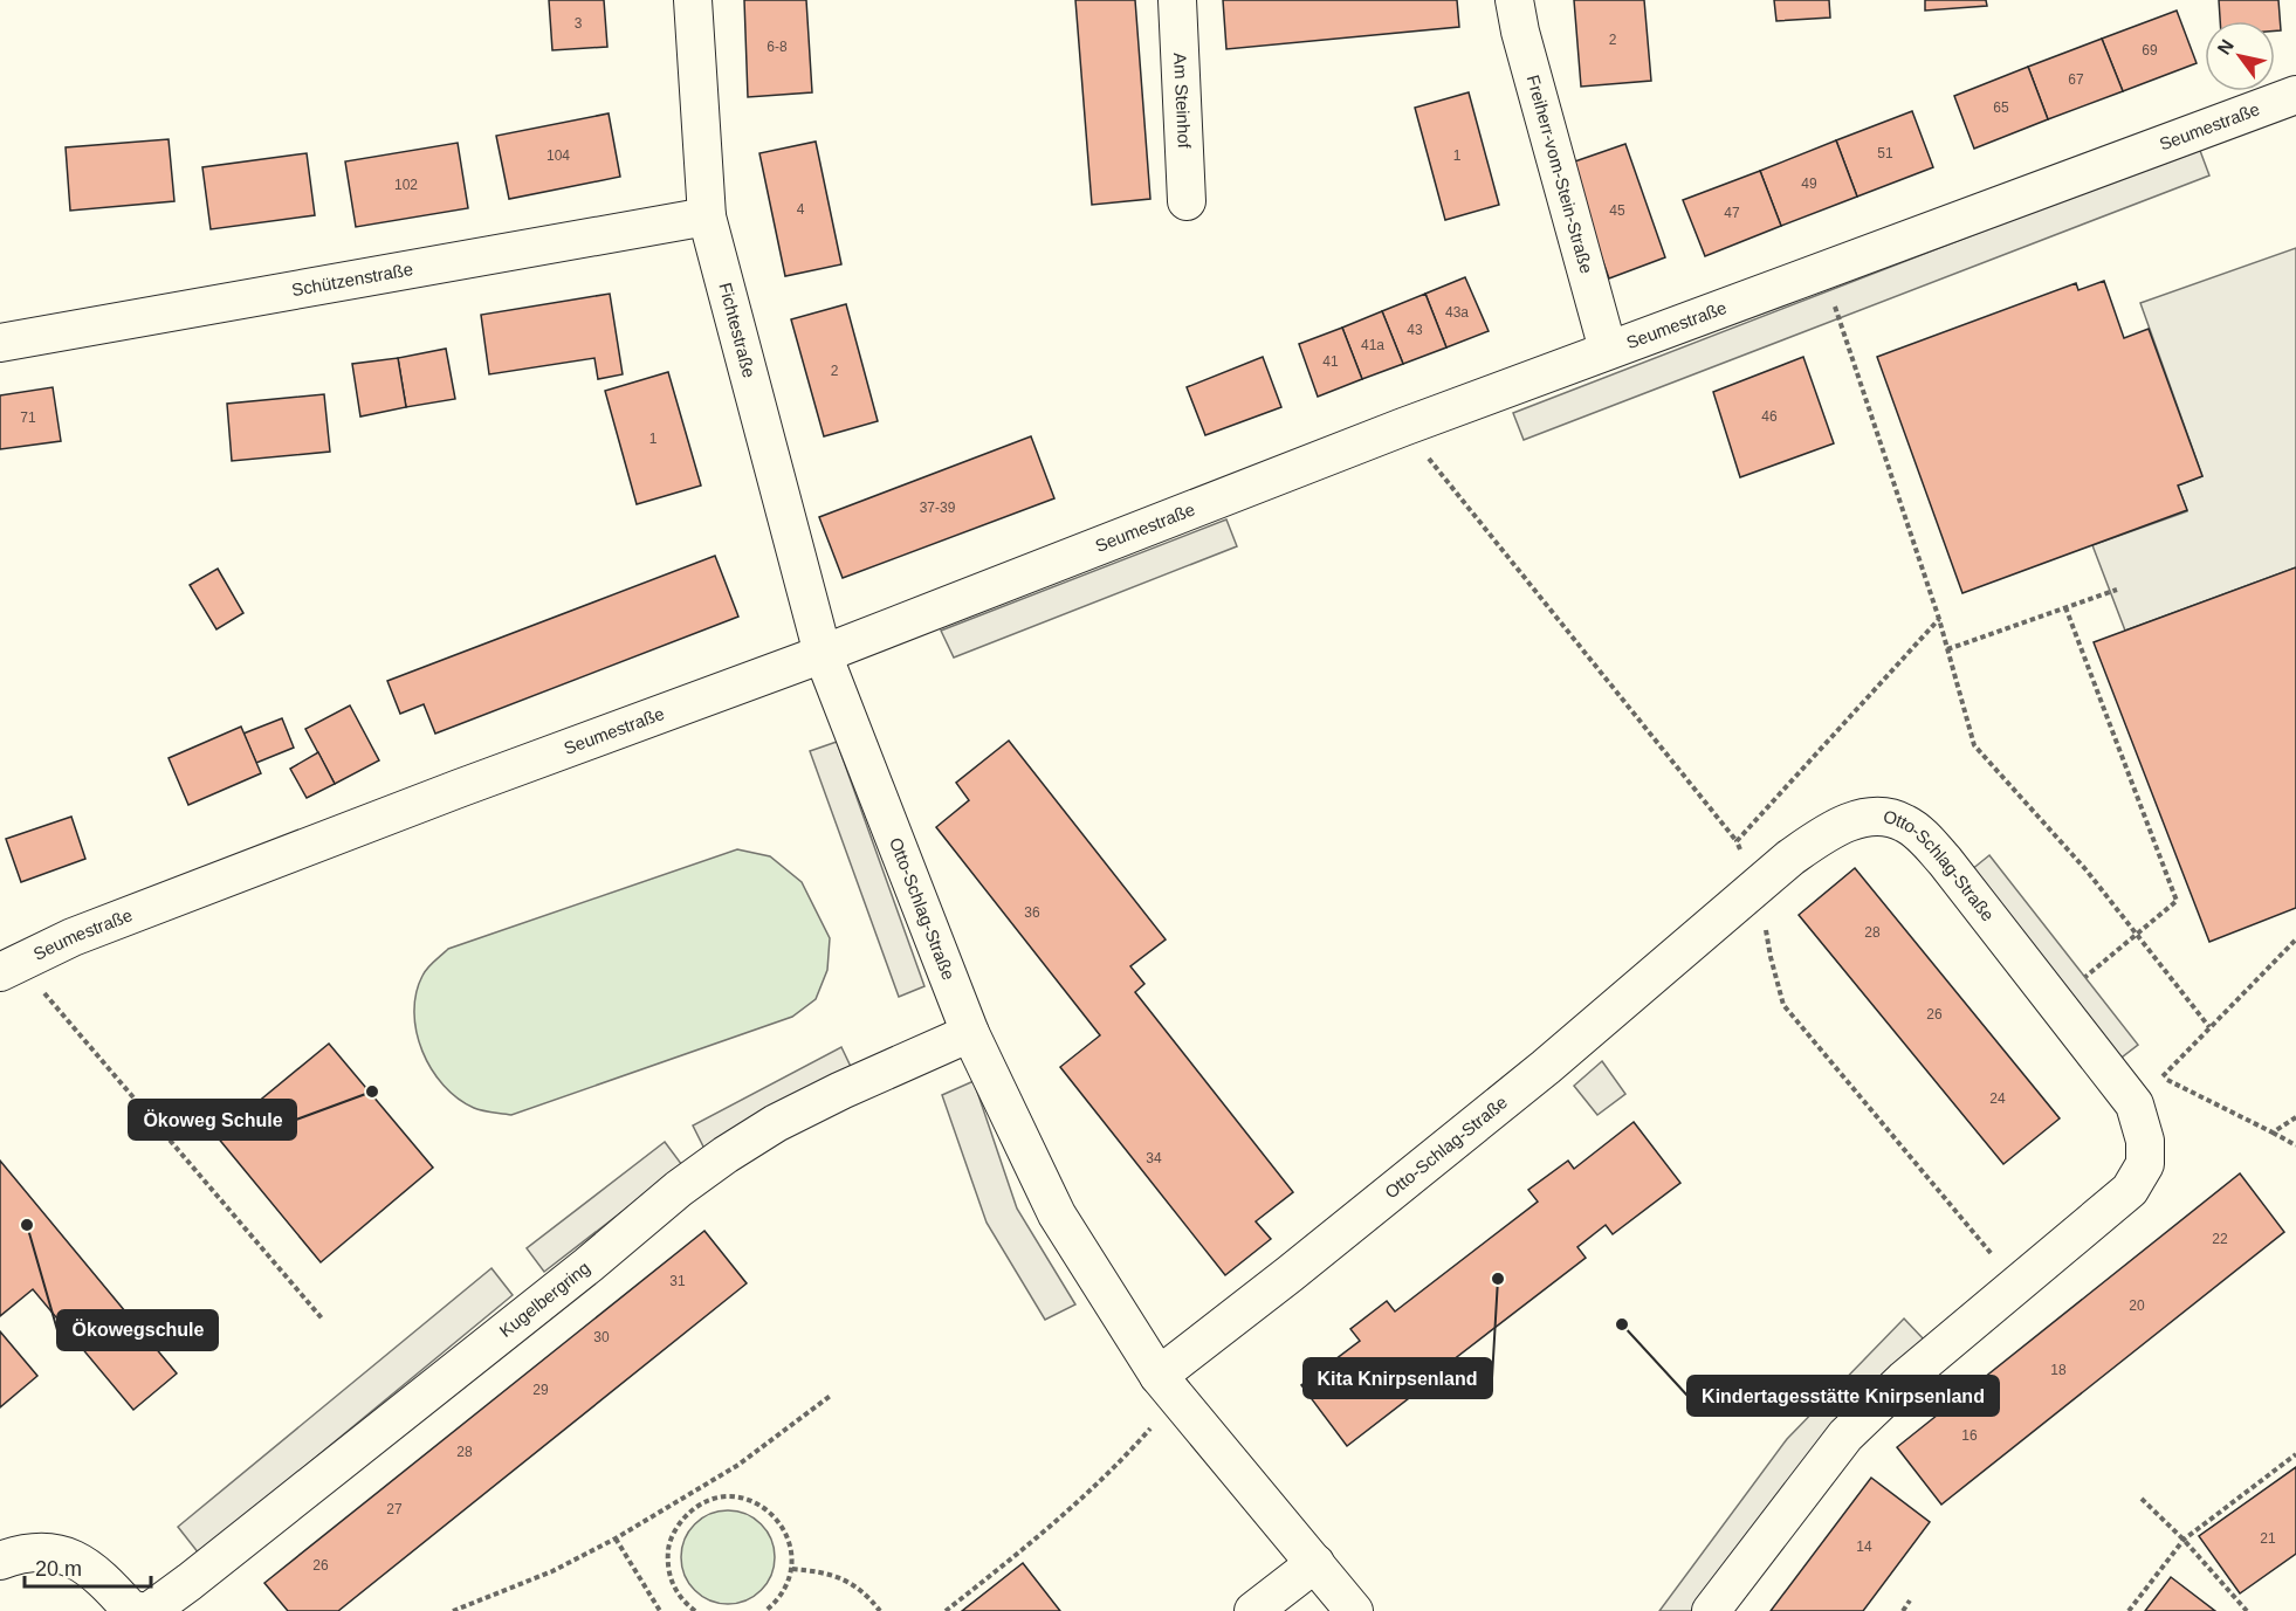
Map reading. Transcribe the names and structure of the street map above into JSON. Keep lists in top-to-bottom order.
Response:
{
  "streets": {
    "street": [
      "Am Steinhof",
      "Seumestraße",
      "Freiherr-vom-Stein-Straße",
      "Schützenstraße",
      "Fichtestraße",
      "Otto-Schlag-Straße",
      "Kugelbergring"
    ]
  },
  "crossings": [
    ["Seumestraße", "Freiherr-vom-Stein-Straße"],
    ["Seumestraße", "Fichtestraße"],
    ["Seumestraße", "Otto-Schlag-Straße"],
    ["Schützenstraße", "Fichtestraße"],
    ["Fichtestraße", "Otto-Schlag-Straße"],
    ["Otto-Schlag-Straße", "Kugelbergring"]
  ],
  "places": [
    "Ökoweg Schule",
    "Ökowegschule",
    "Kita Knirpsenland",
    "Kindertagesstätte Knirpsenland"
  ],
  "house_numbers": [
    "3",
    "2",
    "6-8",
    "69",
    "67",
    "65",
    "51",
    "104",
    "1",
    "49",
    "102",
    "4",
    "45",
    "47",
    "43a",
    "43",
    "41a",
    "41",
    "2",
    "46",
    "71",
    "1",
    "37-39",
    "36",
    "28",
    "26",
    "24",
    "34",
    "22",
    "31",
    "20",
    "30",
    "18",
    "29",
    "16",
    "28",
    "27",
    "21",
    "14",
    "26"
  ],
  "scale_bar": "20 m",
  "north": "top left"
}
